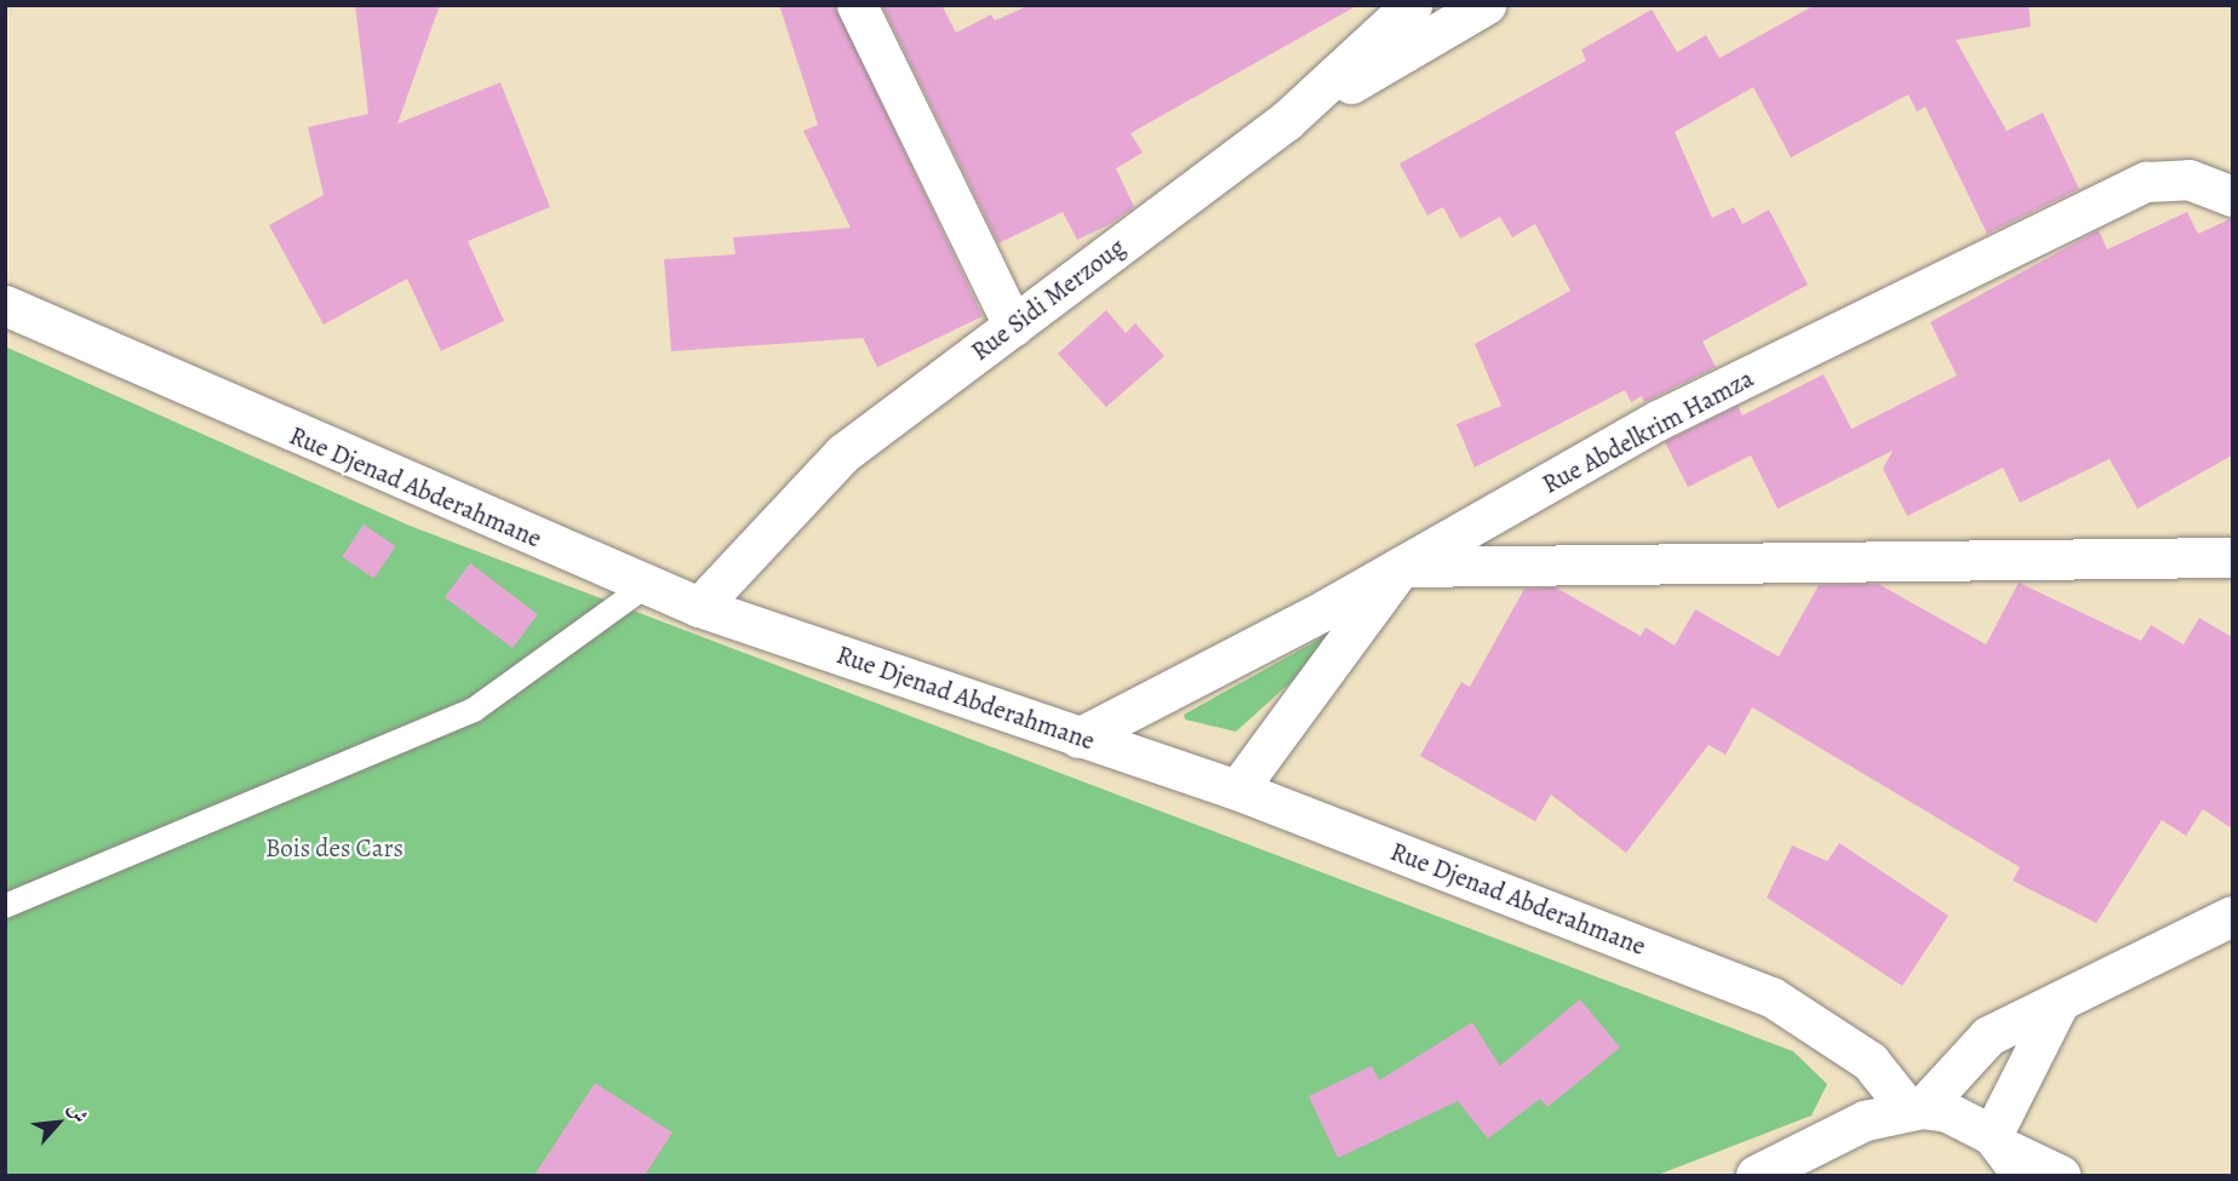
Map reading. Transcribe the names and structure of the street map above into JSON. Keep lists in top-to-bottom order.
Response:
{
  "streets": {
    "street": ["Rue Sidi Merzoug", "Rue Abdelkrim Hamza", "Rue Djenad Abderahmane"]
  },
  "crossings": [
    ["Rue Sidi Merzoug", "Rue Djenad Abderahmane"],
    ["Rue Abdelkrim Hamza", "Rue Djenad Abderahmane"]
  ],
  "parks": ["Bois des Cars"],
  "north": "top right"
}
